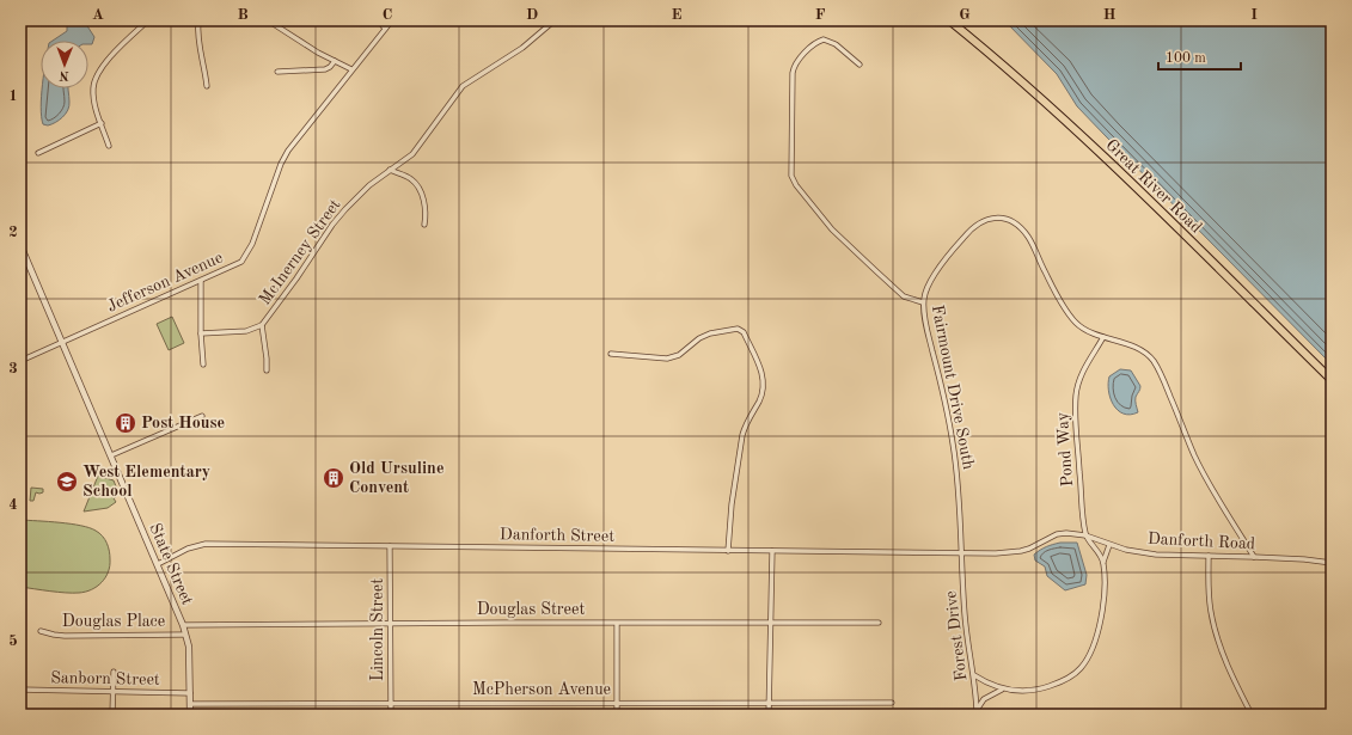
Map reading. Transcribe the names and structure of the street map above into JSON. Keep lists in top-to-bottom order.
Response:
{
  "streets": {
    "main road": ["Great River Road"],
    "street": [
      "McInerney Street",
      "Jefferson Avenue",
      "Fairmount Drive South",
      "Pond Way",
      "Danforth Street",
      "Danforth Road",
      "State Street",
      "Douglas Street",
      "Douglas Place",
      "Lincoln Street",
      "Forest Drive",
      "Sanborn Street",
      "McPherson Avenue"
    ]
  },
  "crossings": [
    ["Jefferson Avenue", "State Street"],
    ["Fairmount Drive South", "Pond Way"],
    ["Fairmount Drive South", "Danforth Street"],
    ["Fairmount Drive South", "Danforth Road"],
    ["Fairmount Drive South", "Forest Drive"],
    ["Pond Way", "Danforth Street"],
    ["Pond Way", "Danforth Road"],
    ["Pond Way", "Forest Drive"],
    ["Danforth Street", "Danforth Road"],
    ["Danforth Street", "State Street"],
    ["Danforth Street", "Lincoln Street"],
    ["Danforth Street", "Forest Drive"],
    ["Danforth Road", "Forest Drive"],
    ["State Street", "Douglas Street"],
    ["State Street", "Douglas Place"],
    ["State Street", "Sanborn Street"],
    ["State Street", "McPherson Avenue"],
    ["Douglas Street", "Lincoln Street"],
    ["Lincoln Street", "McPherson Avenue"]
  ],
  "places": {
    "building": ["Post House", "Old Ursuline Convent"],
    "school or university": ["West Elementary School"]
  },
  "scale_bar": "100 m",
  "north": "bottom",
  "grid": {
    "columns": [
      "A",
      "B",
      "C",
      "D",
      "E",
      "F",
      "G",
      "H",
      "I"
    ],
    "rows": [
      "1",
      "2",
      "3",
      "4",
      "5"
    ]
  }
}
